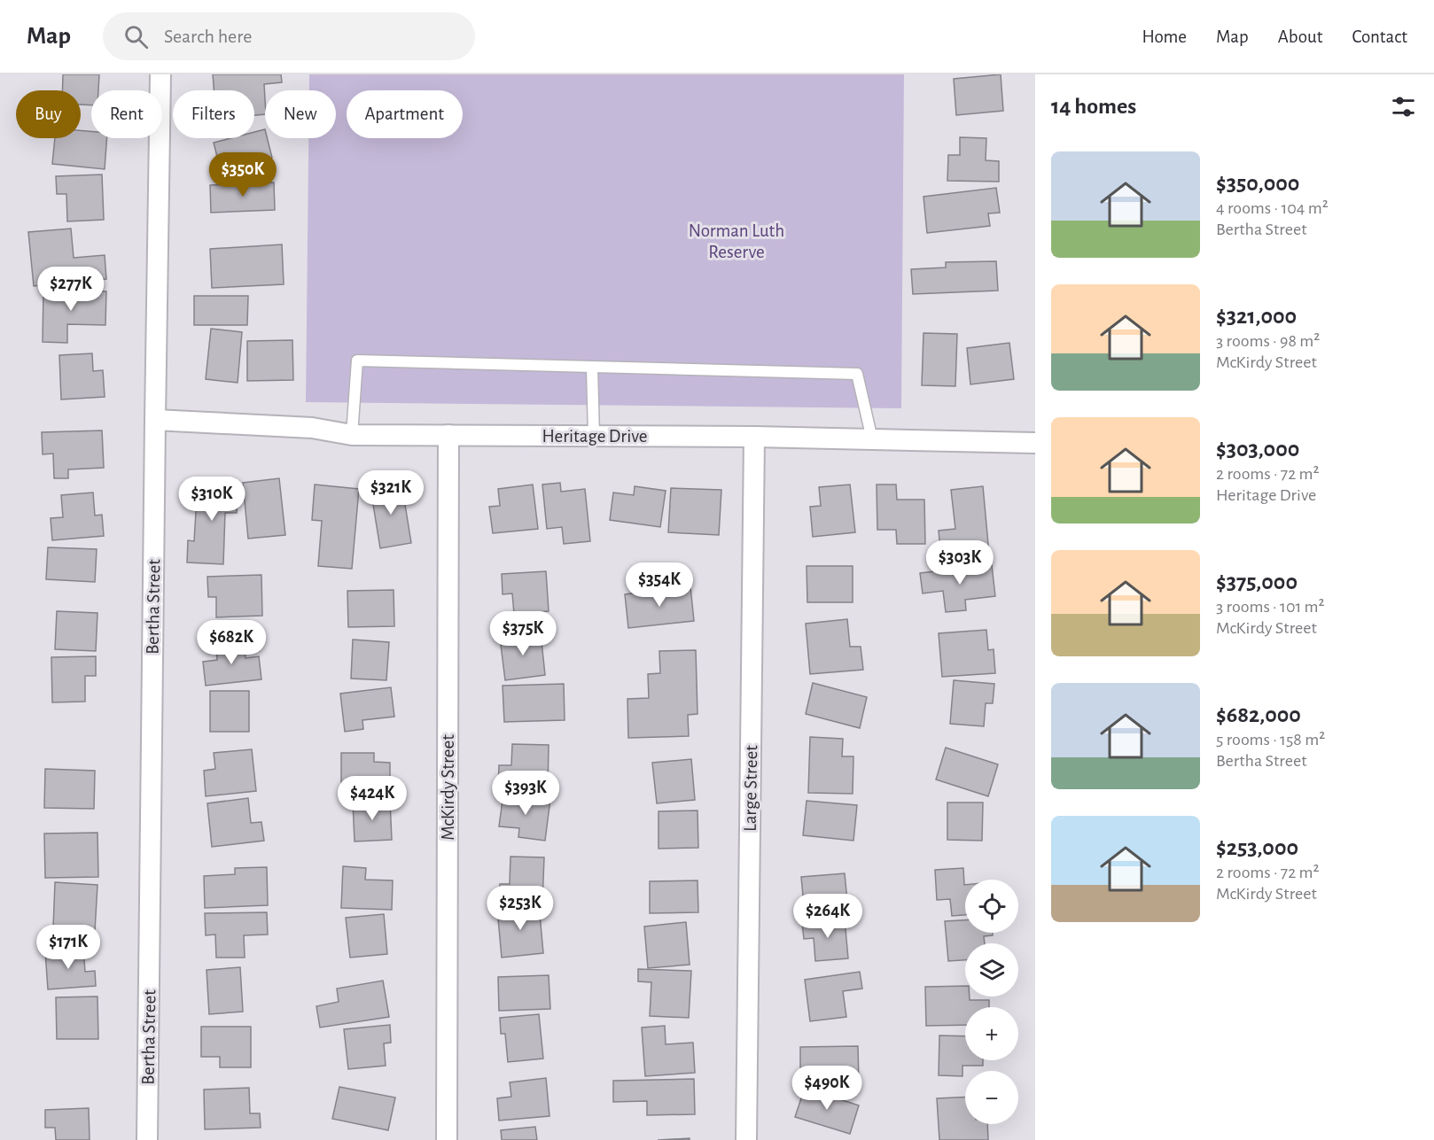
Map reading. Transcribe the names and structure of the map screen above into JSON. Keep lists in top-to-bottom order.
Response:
{
  "streets": {
    "street": [
      "Heritage Drive",
      "Bertha Street",
      "McKirdy Street",
      "Large Street"
    ]
  },
  "crossings": [
    ["Heritage Drive", "Bertha Street"],
    ["Heritage Drive", "McKirdy Street"],
    ["Heritage Drive", "Large Street"]
  ],
  "parks": ["Norman Luth Reserve"],
  "page": {
    "header": "Map",
    "search": "Search here",
    "nav": [
      "Home",
      "Map",
      "About",
      "Contact"
    ],
    "heading": "14 homes",
    "chip": [
      "Buy",
      "Rent",
      "Filters",
      "New",
      "Apartment"
    ],
    "list": [
      {
        "name": "$350,000",
        "note": "4 rooms · 104 m² · Bertha Street"
      },
      {
        "name": "$321,000",
        "note": "3 rooms · 98 m² · McKirdy Street"
      },
      {
        "name": "$303,000",
        "note": "2 rooms · 72 m² · Heritage Drive"
      },
      {
        "name": "$375,000",
        "note": "3 rooms · 101 m² · McKirdy Street"
      },
      {
        "name": "$682,000",
        "note": "5 rooms · 158 m² · Bertha Street"
      },
      {
        "name": "$253,000",
        "note": "2 rooms · 72 m² · McKirdy Street"
      }
    ],
    "price": [
      "$350K",
      "$277K",
      "$321K",
      "$310K",
      "$303K",
      "$354K",
      "$375K",
      "$682K",
      "$393K",
      "$424K",
      "$253K",
      "$264K",
      "$171K",
      "$490K"
    ],
    "map_buttons": ["+", "−"]
  }
}
